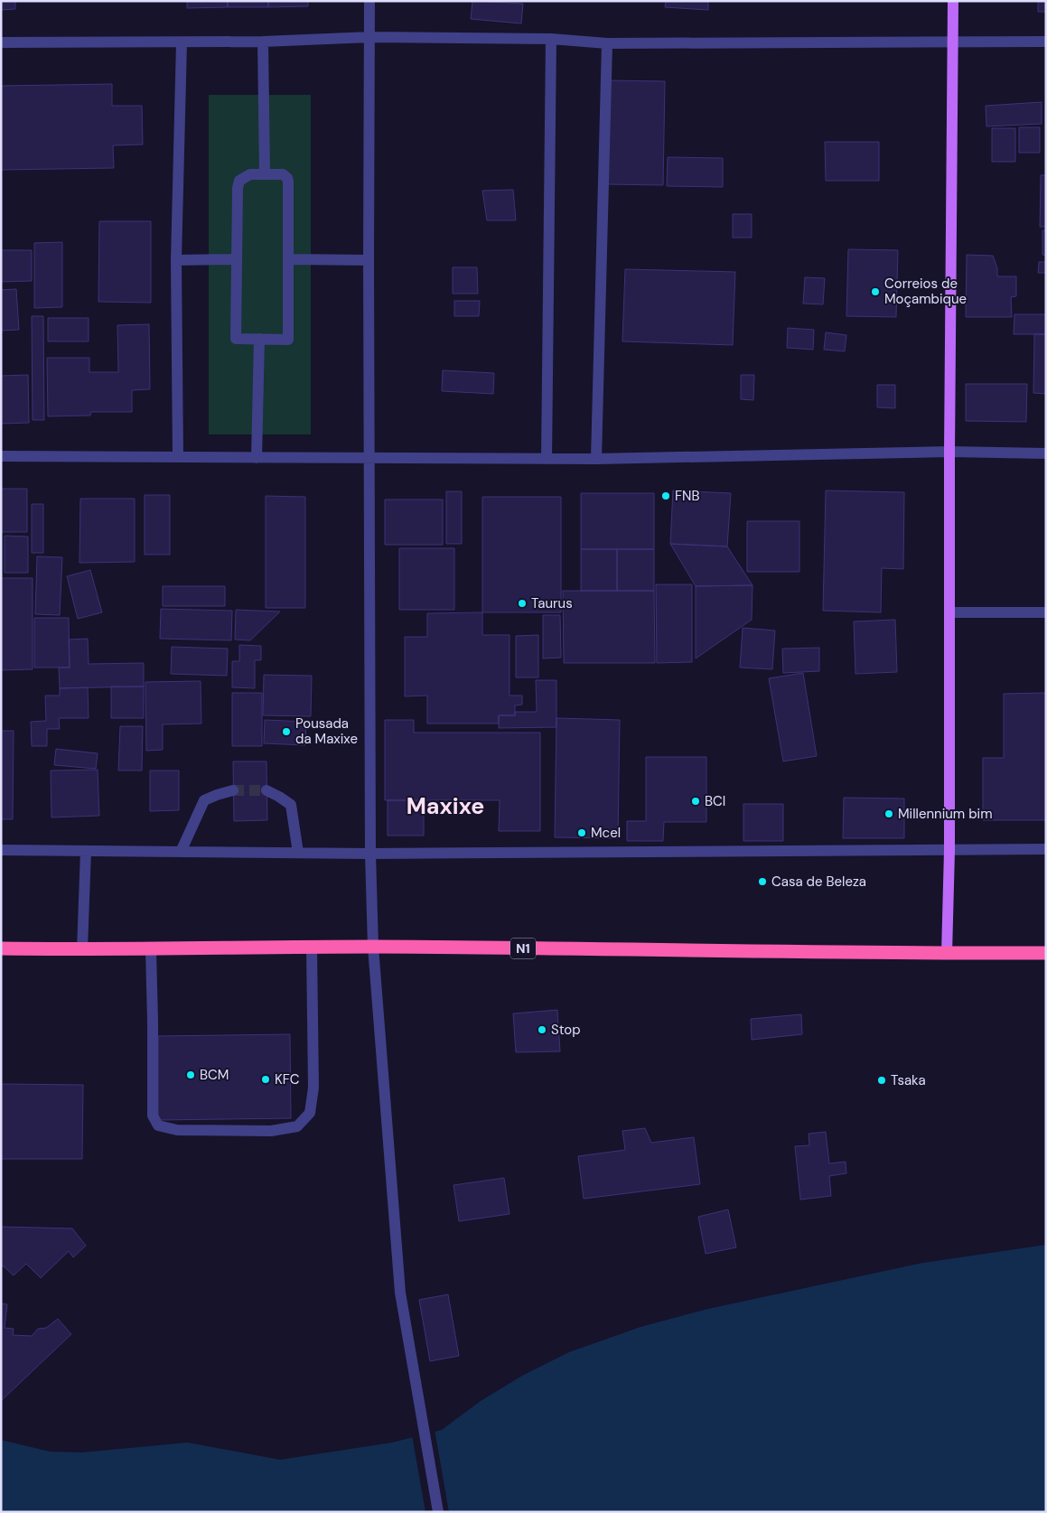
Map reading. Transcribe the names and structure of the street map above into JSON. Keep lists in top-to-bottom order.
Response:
{
  "streets": {
    "highway": ["N1"]
  },
  "districts": ["Maxixe"],
  "places": [
    "Correios de Moçambique",
    "FNB",
    "Taurus",
    "Pousada da Maxixe",
    "BCI",
    "Millennium bim",
    "Mcel",
    "Casa de Beleza",
    "Stop",
    "BCM",
    "KFC",
    "Tsaka"
  ]
}
